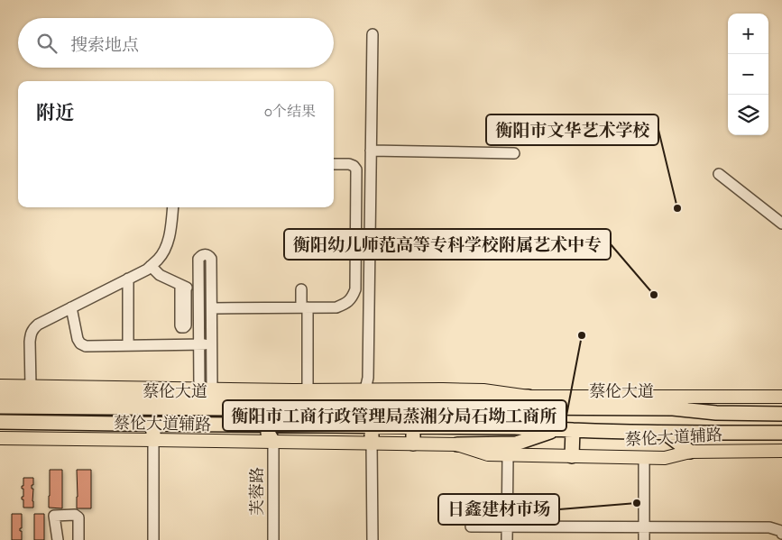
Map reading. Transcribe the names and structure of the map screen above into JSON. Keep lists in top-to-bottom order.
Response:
{
  "streets": {
    "highway": ["蔡伦大道"],
    "main road": ["蔡伦大道辅路"],
    "street": ["芙蓉路"]
  },
  "places": [
    "衡阳市文华艺术学校",
    "衡阳幼儿师范高等专科学校附属艺术中专",
    "衡阳市工商行政管理局蒸湘分局石坳工商所",
    "日鑫建材市场"
  ],
  "page": {
    "map_buttons": ["+", "−"],
    "search": "搜索地点",
    "heading": ["附近", "0个结果"]
  }
}
